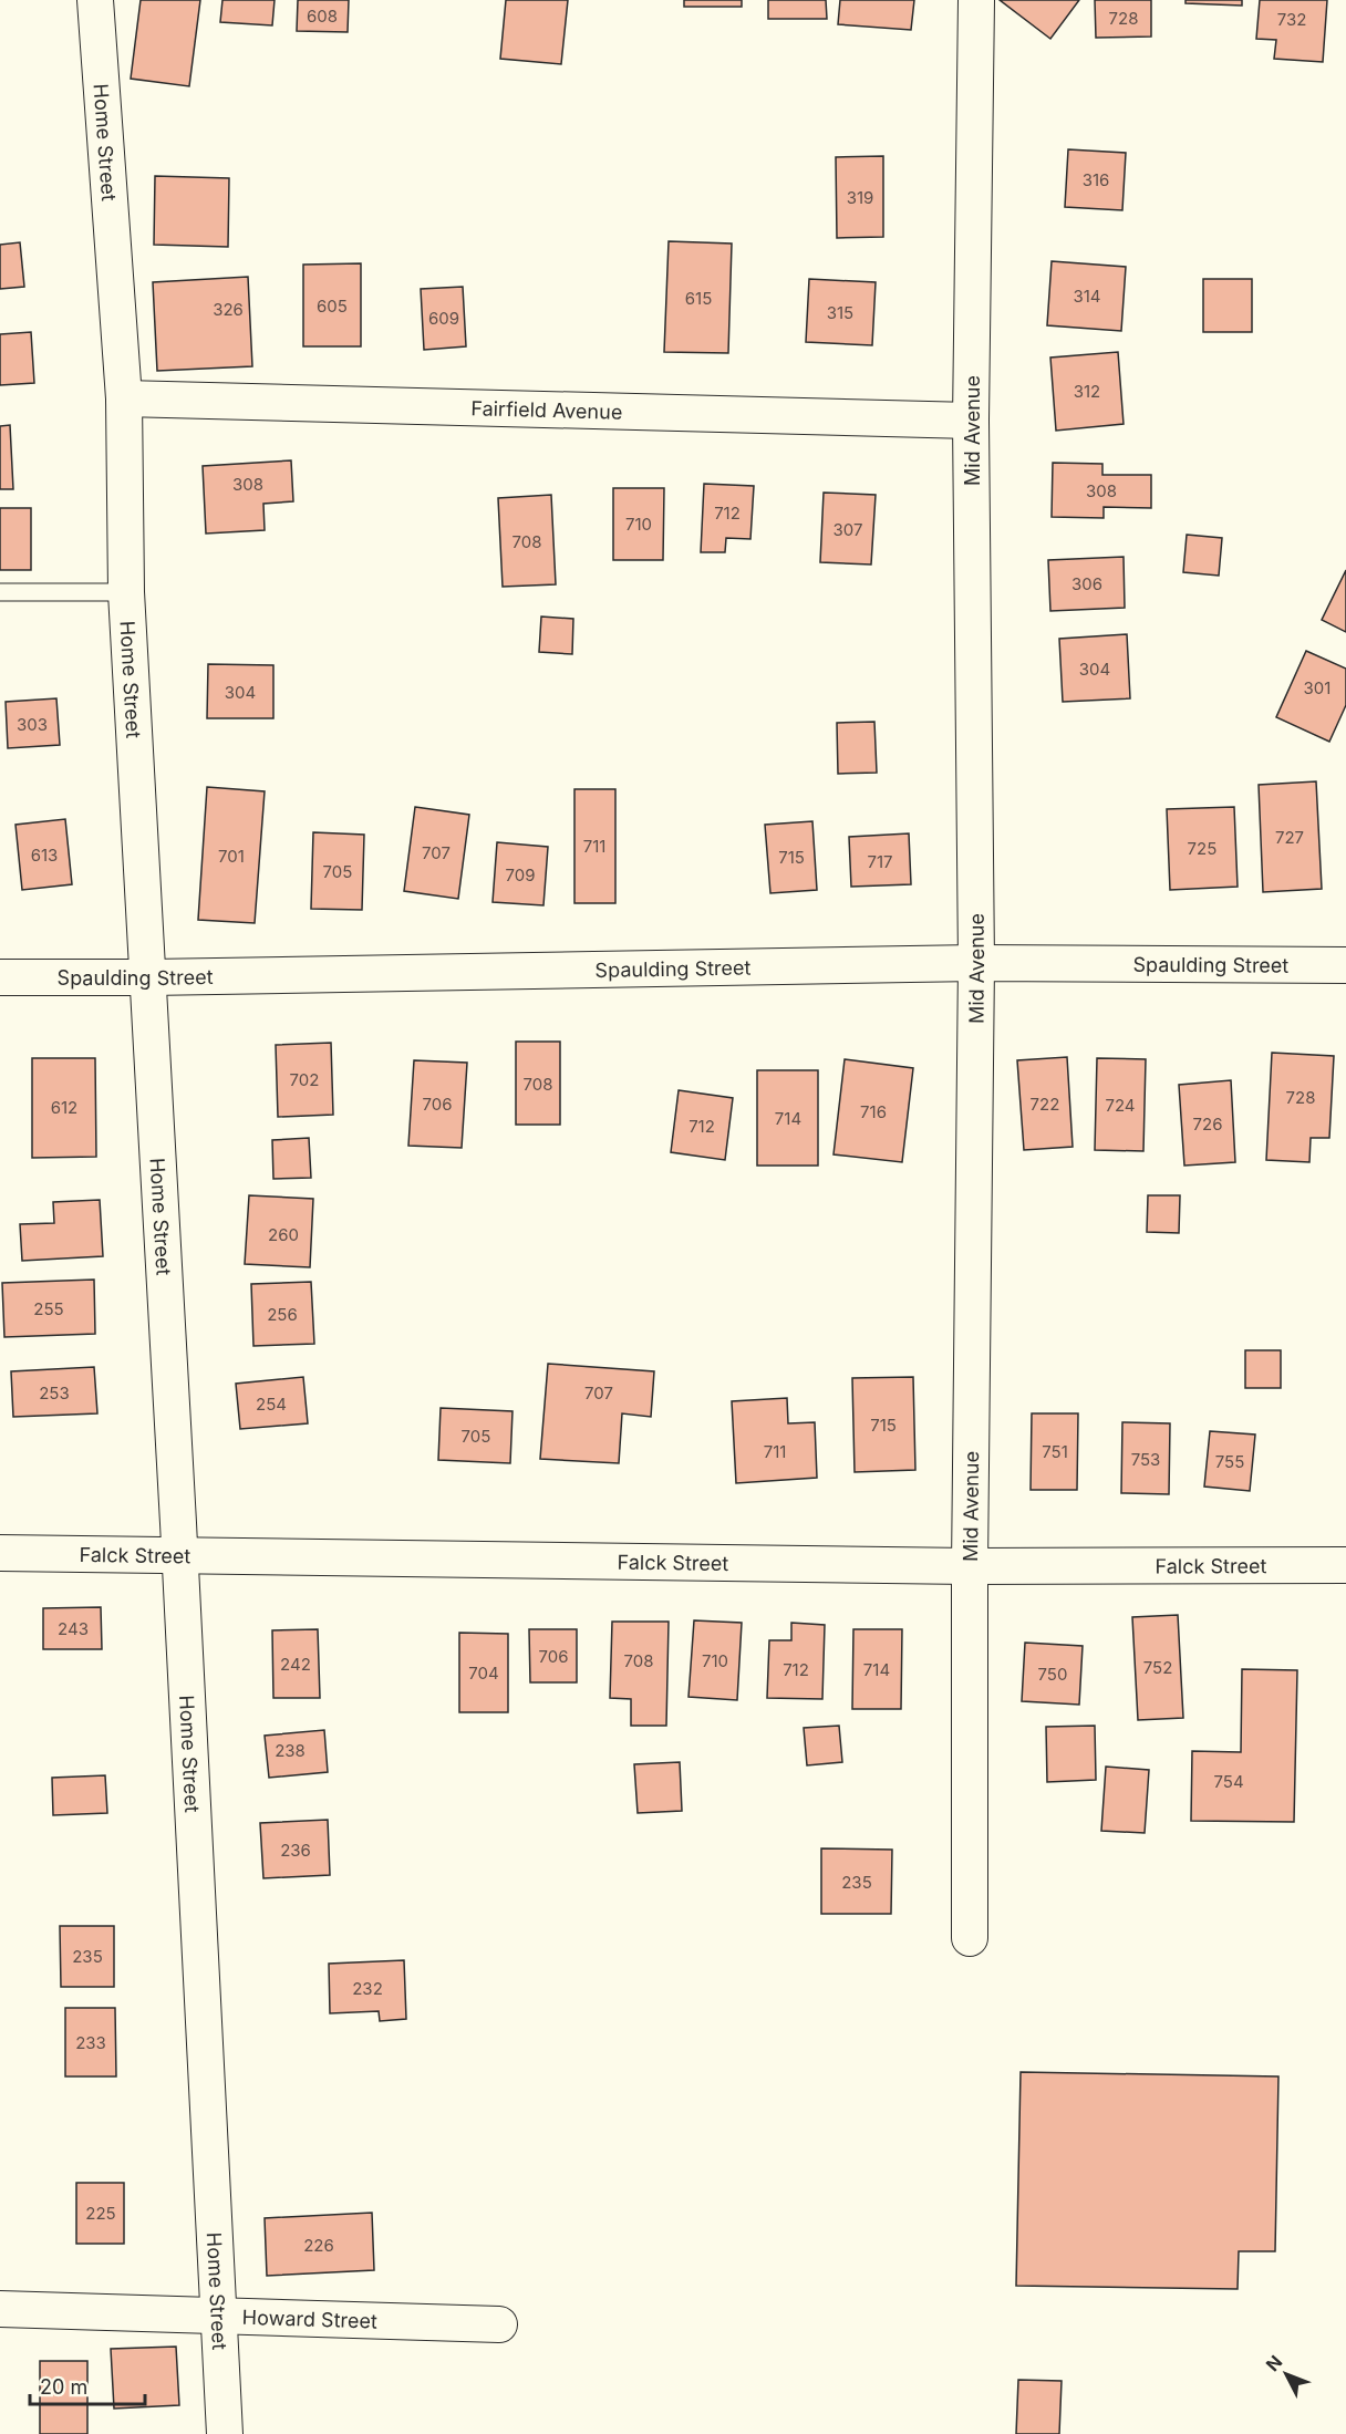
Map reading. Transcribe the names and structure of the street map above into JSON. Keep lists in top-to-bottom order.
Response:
{
  "streets": {
    "street": [
      "Home Street",
      "Fairfield Avenue",
      "Mid Avenue",
      "Spaulding Street",
      "Falck Street",
      "Howard Street"
    ]
  },
  "crossings": [
    ["Home Street", "Fairfield Avenue"],
    ["Home Street", "Spaulding Street"],
    ["Home Street", "Falck Street"],
    ["Home Street", "Howard Street"],
    ["Fairfield Avenue", "Mid Avenue"],
    ["Mid Avenue", "Spaulding Street"],
    ["Mid Avenue", "Falck Street"]
  ],
  "house_numbers": [
    "608",
    "728",
    "732",
    "316",
    "319",
    "314",
    "615",
    "605",
    "326",
    "315",
    "609",
    "312",
    "308",
    "308",
    "712",
    "710",
    "307",
    "708",
    "306",
    "304",
    "301",
    "304",
    "303",
    "727",
    "711",
    "725",
    "707",
    "613",
    "701",
    "715",
    "717",
    "705",
    "709",
    "702",
    "708",
    "728",
    "706",
    "722",
    "724",
    "612",
    "716",
    "714",
    "726",
    "712",
    "260",
    "255",
    "256",
    "253",
    "707",
    "254",
    "715",
    "705",
    "711",
    "751",
    "753",
    "755",
    "243",
    "706",
    "708",
    "710",
    "242",
    "752",
    "712",
    "714",
    "704",
    "750",
    "238",
    "754",
    "236",
    "235",
    "235",
    "232",
    "233",
    "225",
    "226"
  ],
  "scale_bar": "20 m",
  "north": "top left"
}
